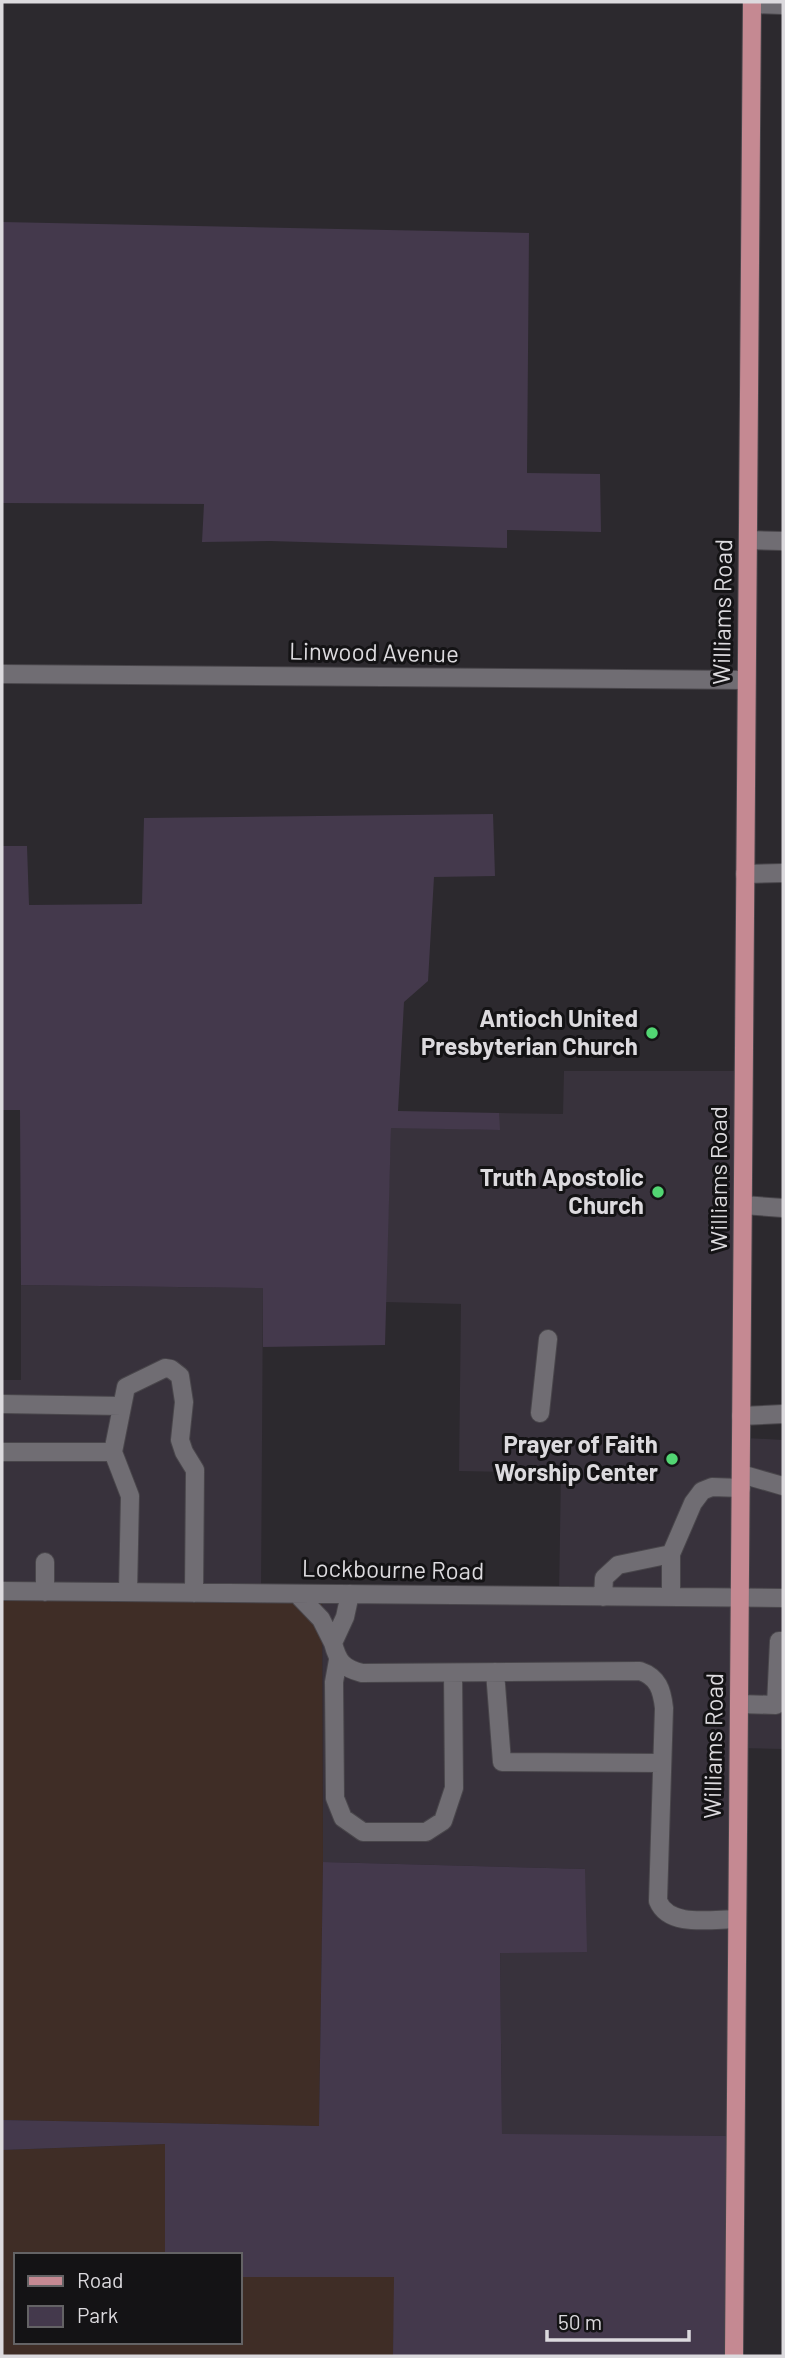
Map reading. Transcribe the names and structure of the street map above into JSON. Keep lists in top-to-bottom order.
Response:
{
  "streets": {
    "main road": ["Williams Road"],
    "street": ["Linwood Avenue", "Lockbourne Road"]
  },
  "crossings": [
    ["Williams Road", "Linwood Avenue"],
    ["Williams Road", "Lockbourne Road"]
  ],
  "places": ["Antioch United Presbyterian Church", "Truth Apostolic Church", "Prayer of Faith Worship Center"],
  "legend": ["Road", "Park"],
  "scale_bar": "50 m"
}
